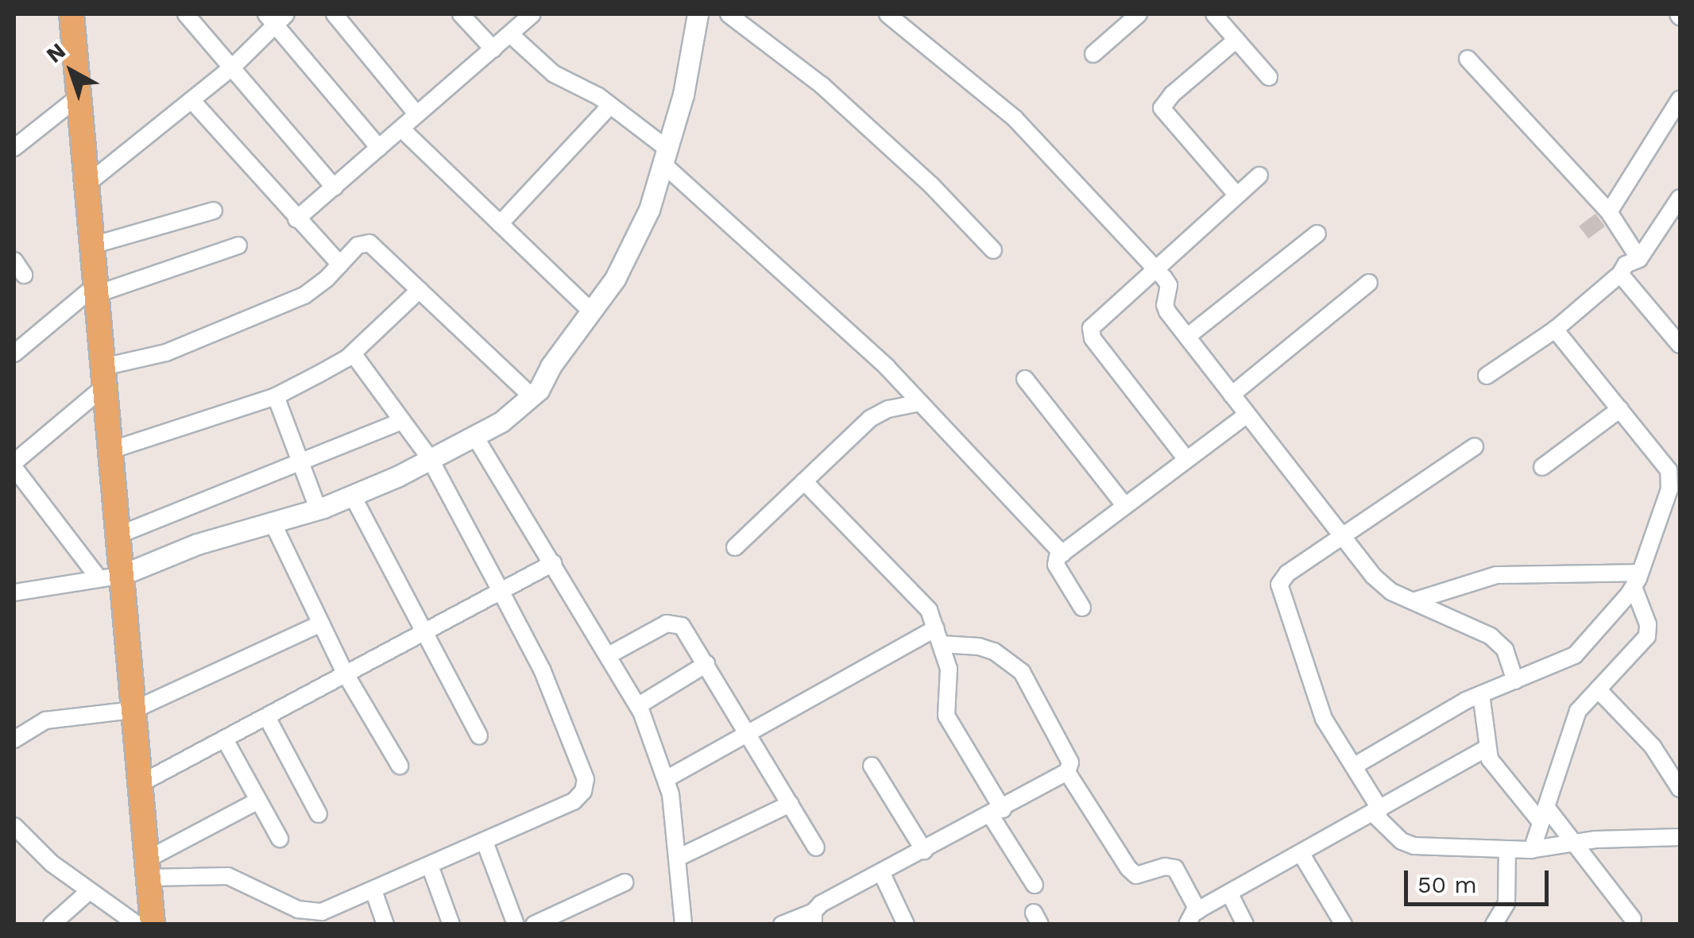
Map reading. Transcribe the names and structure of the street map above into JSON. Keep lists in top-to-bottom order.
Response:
{
  "scale_bar": "50 m",
  "north": "top left"
}
